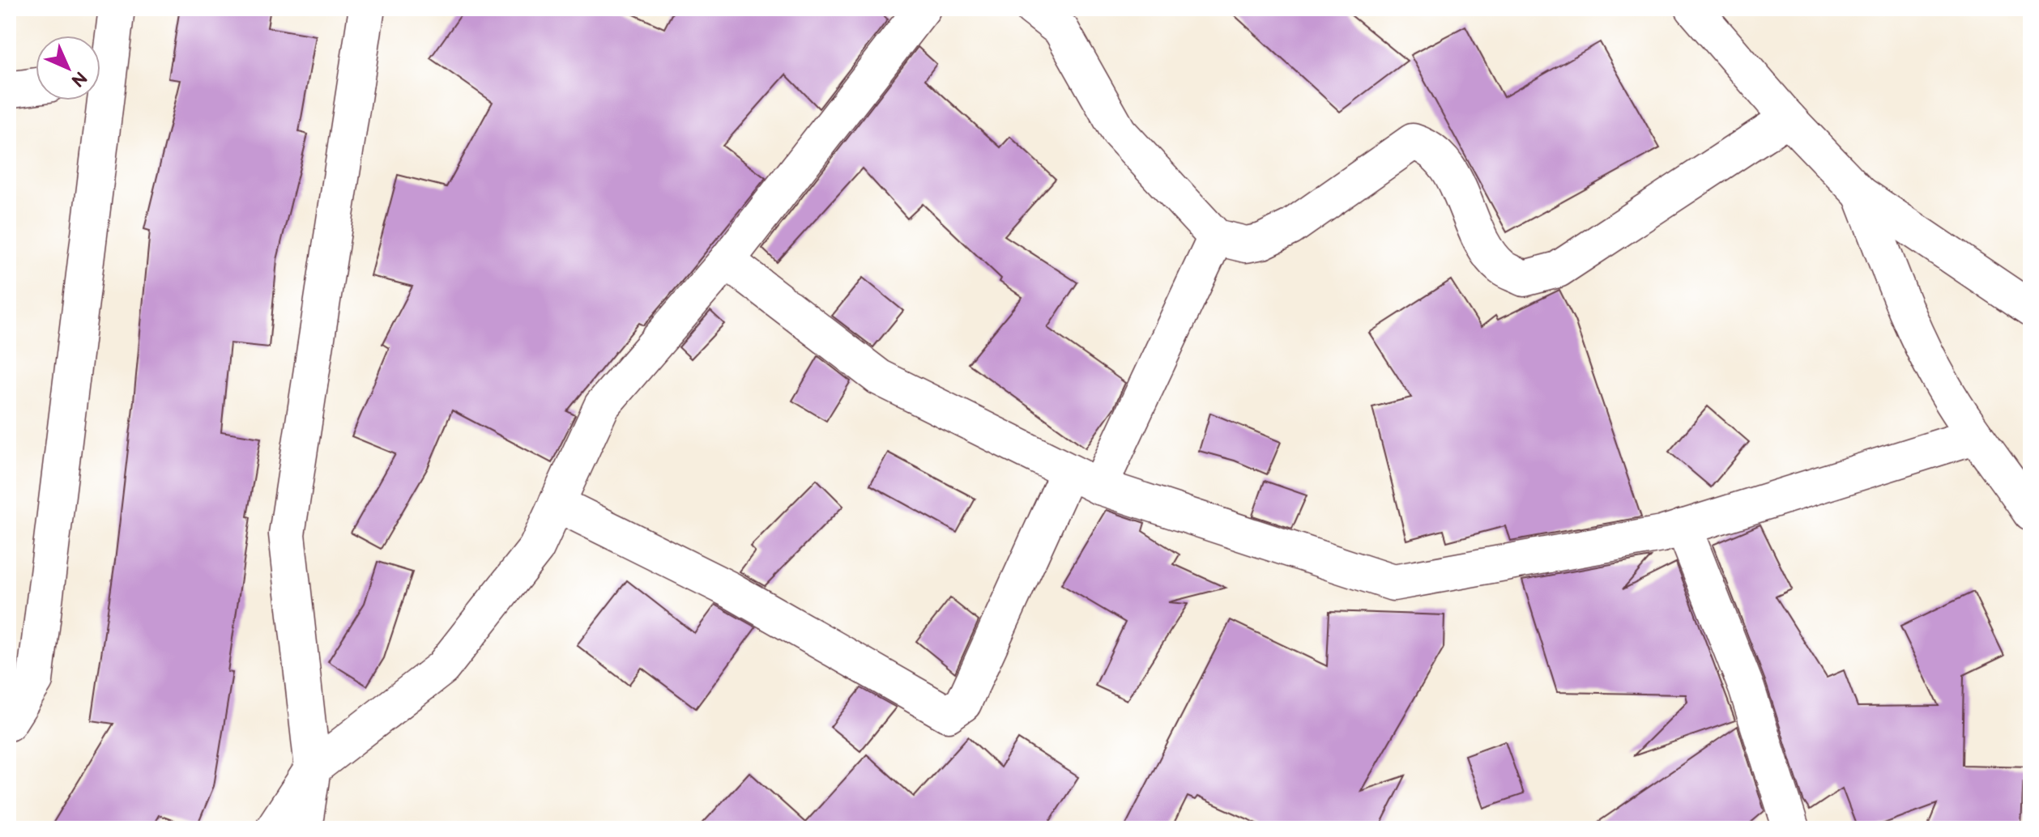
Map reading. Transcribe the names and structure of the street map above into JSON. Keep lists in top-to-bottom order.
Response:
{
  "north": "bottom right"
}
